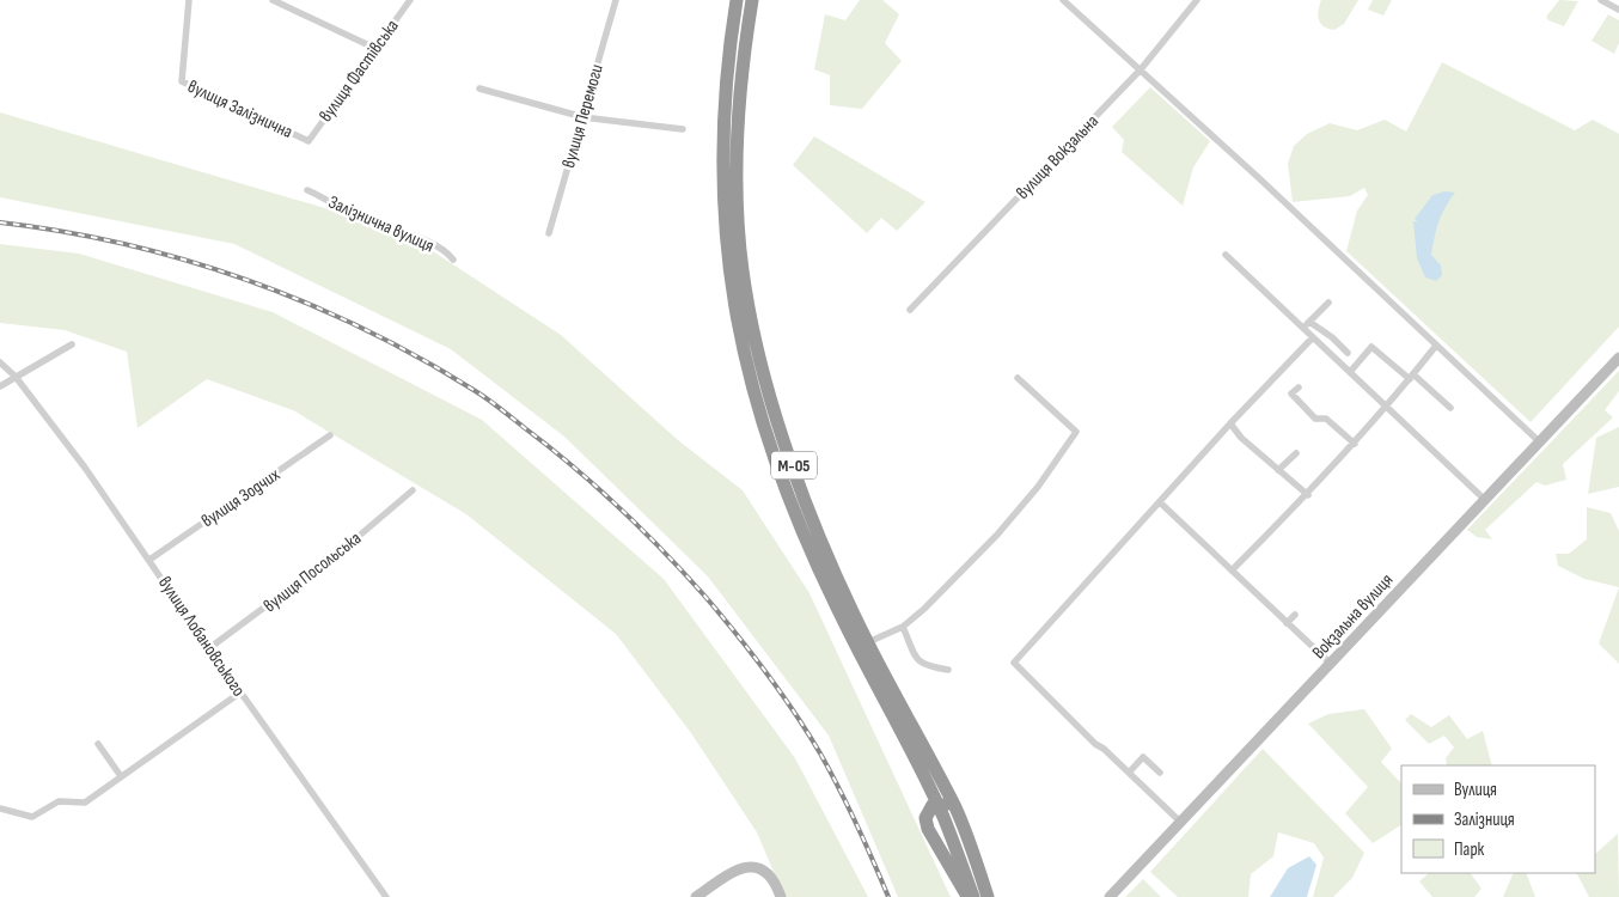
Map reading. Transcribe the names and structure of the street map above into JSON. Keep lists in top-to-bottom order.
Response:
{
  "streets": {
    "highway": ["М-05"],
    "street": [
      "вулиця Фастівська",
      "вулиця Залізнична",
      "вулиця Перемоги",
      "вулиця Вокзальна",
      "Залізнична вулиця",
      "вулиця Зодчих",
      "вулиця Посольська",
      "Вокзальна вулиця",
      "вулиця Лобановського"
    ]
  },
  "crossings": [
    ["вулиця Фастівська", "вулиця Залізнична"],
    ["вулиця Зодчих", "вулиця Лобановського"],
    ["вулиця Посольська", "вулиця Лобановського"]
  ],
  "legend": ["Вулиця", "Залізниця", "Парк"]
}
